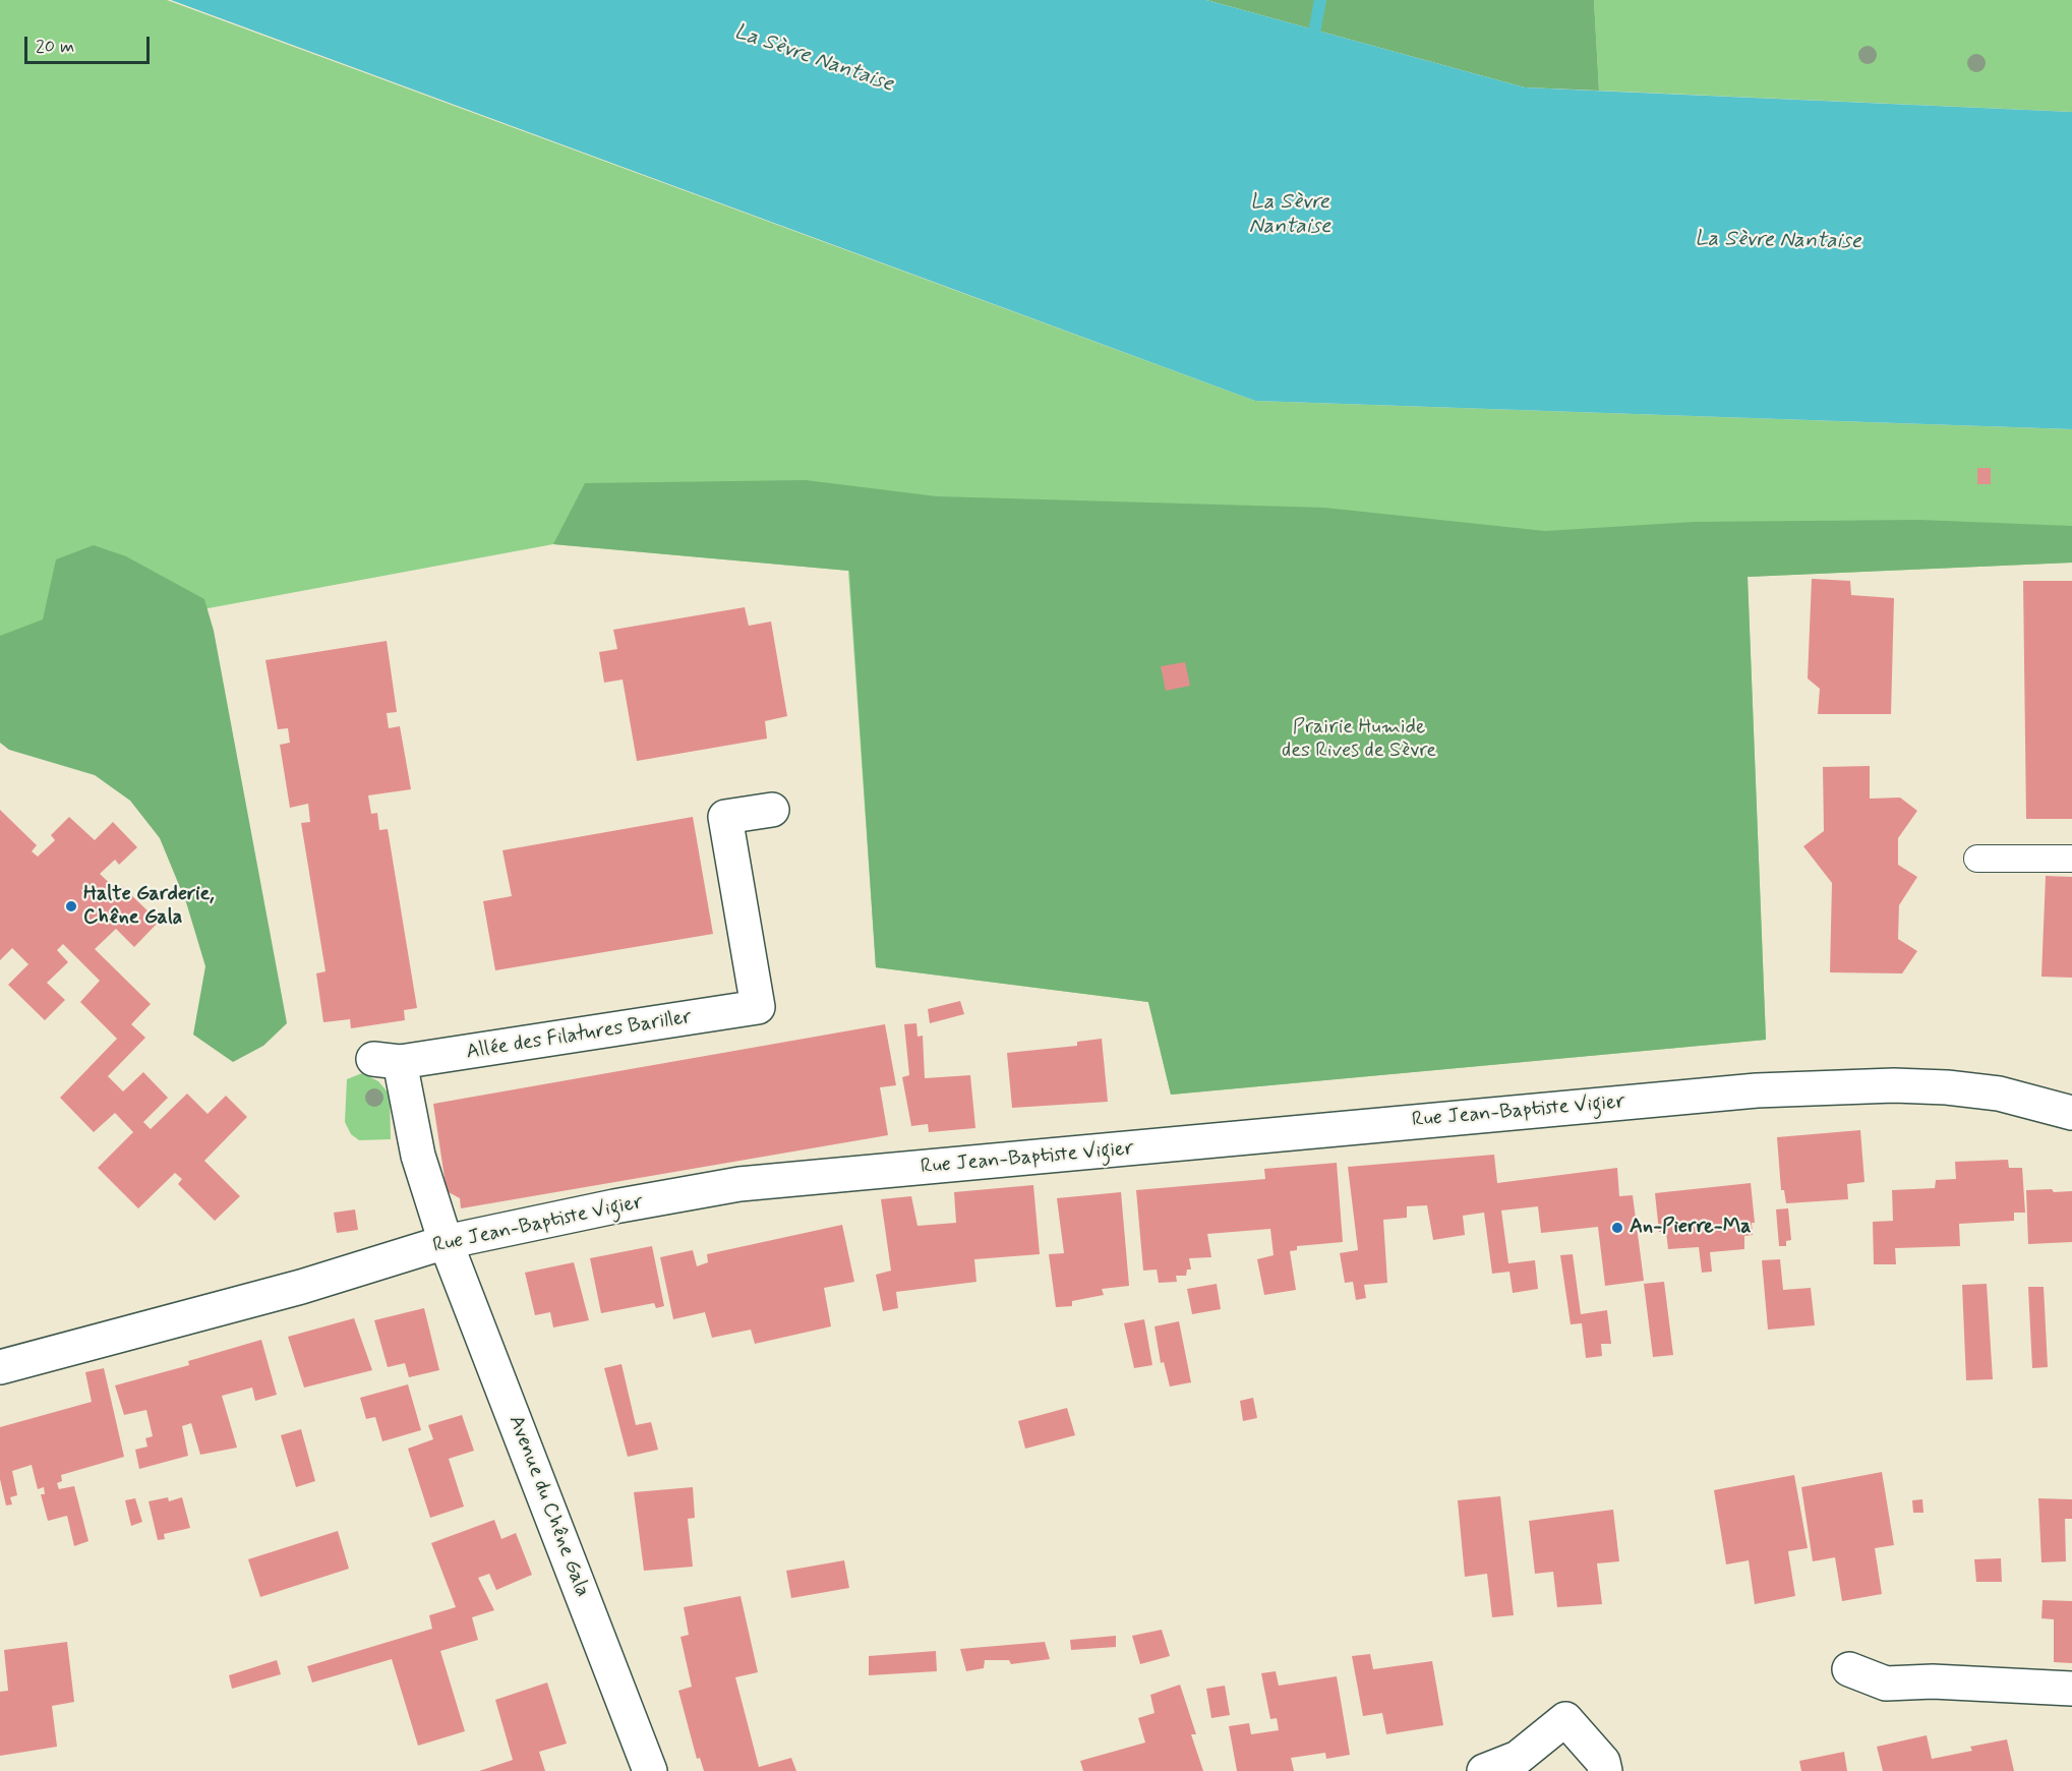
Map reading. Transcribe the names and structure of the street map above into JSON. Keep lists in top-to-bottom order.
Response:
{
  "streets": {
    "street": ["Allée des Filatures Bariller", "Rue Jean-Baptiste Vigier", "Avenue du Chêne Gala"]
  },
  "crossings": [
    ["Allée des Filatures Bariller", "Rue Jean-Baptiste Vigier"],
    ["Allée des Filatures Bariller", "Avenue du Chêne Gala"],
    ["Rue Jean-Baptiste Vigier", "Avenue du Chêne Gala"]
  ],
  "water": ["La Sèvre Nantaise"],
  "parks": ["Prairie Humide des Rives de Sèvre"],
  "places": ["Halte Garderie, Chêne Gala", "An-Pierre-Ma"],
  "scale_bar": "20 m"
}
